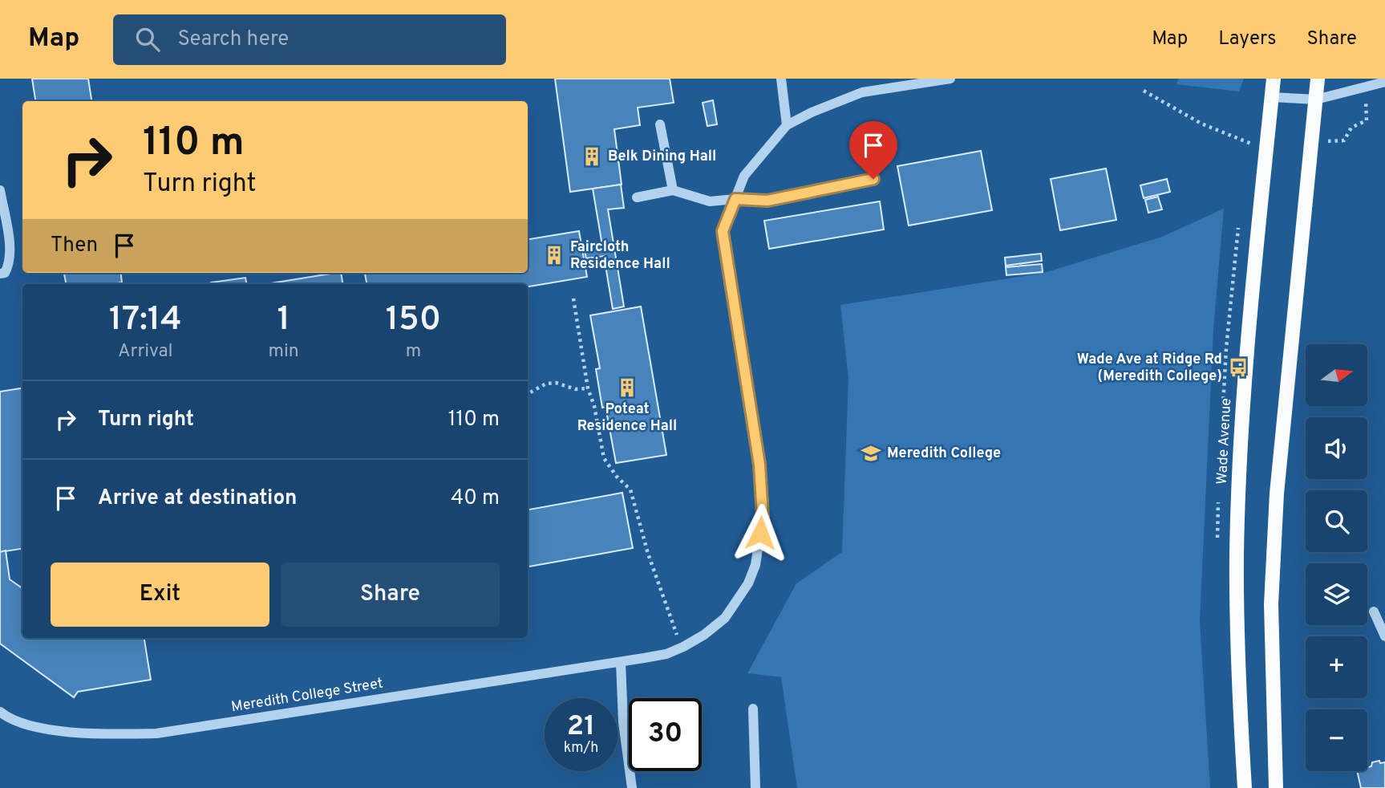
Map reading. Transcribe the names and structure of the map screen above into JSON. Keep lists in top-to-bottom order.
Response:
{
  "streets": {
    "main road": ["Wade Avenue"],
    "street": ["Meredith College Street"]
  },
  "places": {
    "building": ["Belk Dining Hall", "Faircloth Residence Hall", "Poteat Residence Hall"],
    "bus stop": ["Wade Ave at Ridge Rd (Meredith College)"],
    "school or university": ["Meredith College"]
  },
  "north": "right",
  "page": {
    "header": "Map",
    "search": "Search here",
    "nav": ["Map", "Layers", "Share"],
    "turn": ["110 m", "Turn right"],
    "then": "Then",
    "eta": [
      "17:14",
      "Arrival",
      "1",
      "min",
      "150",
      "m"
    ],
    "map_buttons": ["+", "−"],
    "list": [
      {
        "name": "Turn right",
        "value": "110 m"
      },
      {
        "name": "Arrive at destination",
        "value": "40 m"
      }
    ],
    "buttons": ["Exit", "Share"],
    "speed": "21 km/h",
    "limit": "30"
  }
}
